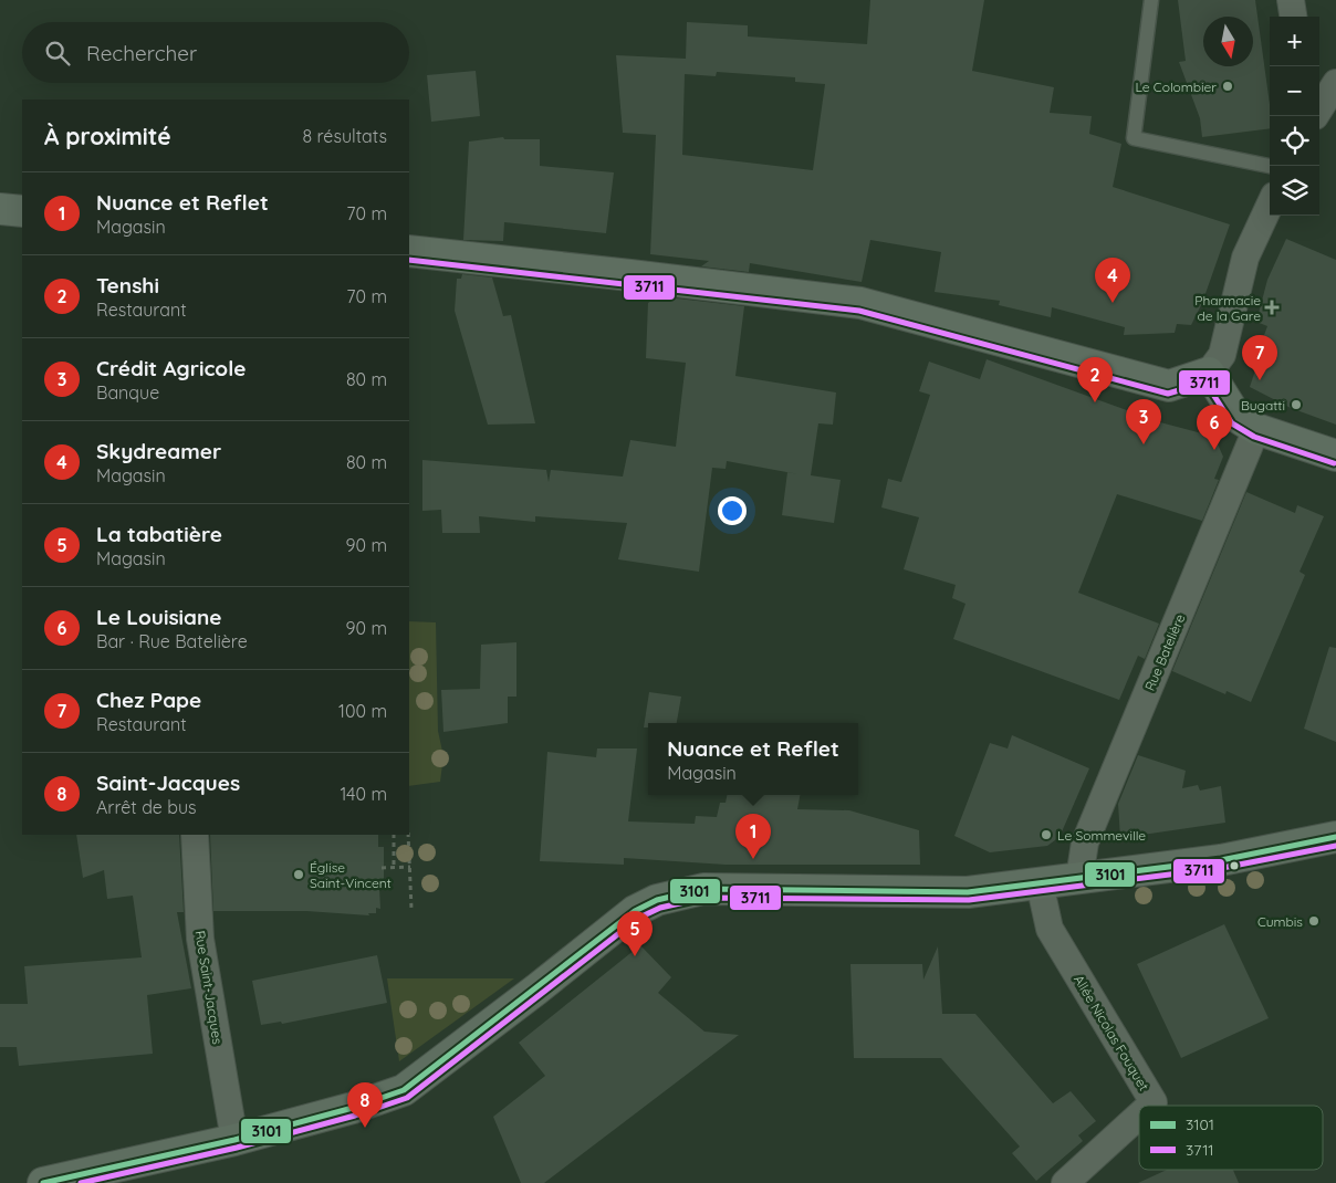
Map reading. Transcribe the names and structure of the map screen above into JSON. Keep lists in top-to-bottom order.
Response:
{
  "streets": {
    "street": ["Rue Batelière", "Rue Saint-Jacques", "Allée Nicolas Fouquet"]
  },
  "places": {
    "other": [
      "Le Colombier",
      "Bugatti",
      "Le Sommeville",
      "Église Saint-Vincent",
      "Cumbis"
    ],
    "health": ["Pharmacie de la Gare"]
  },
  "lines": ["transit line 3711", "transit line 3101"],
  "legend": ["3101", "3711"],
  "north": "bottom",
  "page": {
    "map_buttons": ["+", "−"],
    "search": "Rechercher",
    "heading": ["À proximité", "8 résultats"],
    "list": [
      {
        "mark": "1",
        "name": "Nuance et Reflet",
        "note": "Magasin",
        "value": "70 m"
      },
      {
        "mark": "2",
        "name": "Tenshi",
        "note": "Restaurant",
        "value": "70 m"
      },
      {
        "mark": "3",
        "name": "Crédit Agricole",
        "note": "Banque",
        "value": "80 m"
      },
      {
        "mark": "4",
        "name": "Skydreamer",
        "note": "Magasin",
        "value": "80 m"
      },
      {
        "mark": "5",
        "name": "La tabatière",
        "note": "Magasin",
        "value": "90 m"
      },
      {
        "mark": "6",
        "name": "Le Louisiane",
        "note": "Bar · Rue Batelière",
        "value": "90 m"
      },
      {
        "mark": "7",
        "name": "Chez Pape",
        "note": "Restaurant",
        "value": "100 m"
      },
      {
        "mark": "8",
        "name": "Saint-Jacques",
        "note": "Arrêt de bus",
        "value": "140 m"
      }
    ],
    "pins": [
      "4",
      "7",
      "2",
      "3",
      "6",
      "1",
      "5",
      "8"
    ],
    "popup": ["Nuance et Reflet", "Magasin"]
  }
}
